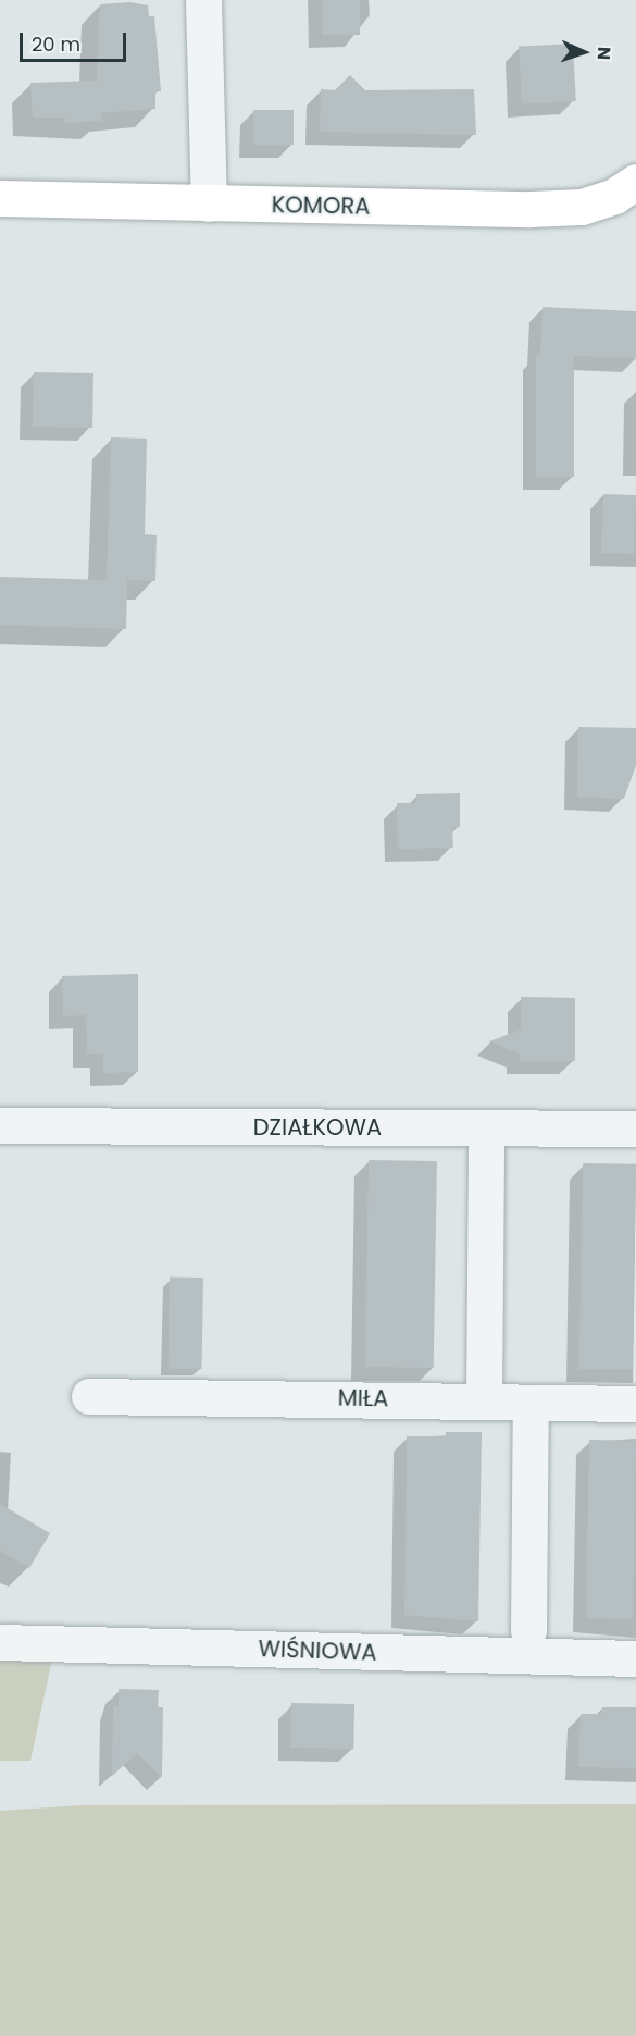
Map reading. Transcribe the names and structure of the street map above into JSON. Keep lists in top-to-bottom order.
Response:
{
  "streets": {
    "street": [
      "KOMORA",
      "DZIAŁKOWA",
      "MIŁA",
      "WIŚNIOWA"
    ]
  },
  "scale_bar": "20 m",
  "north": "right"
}
